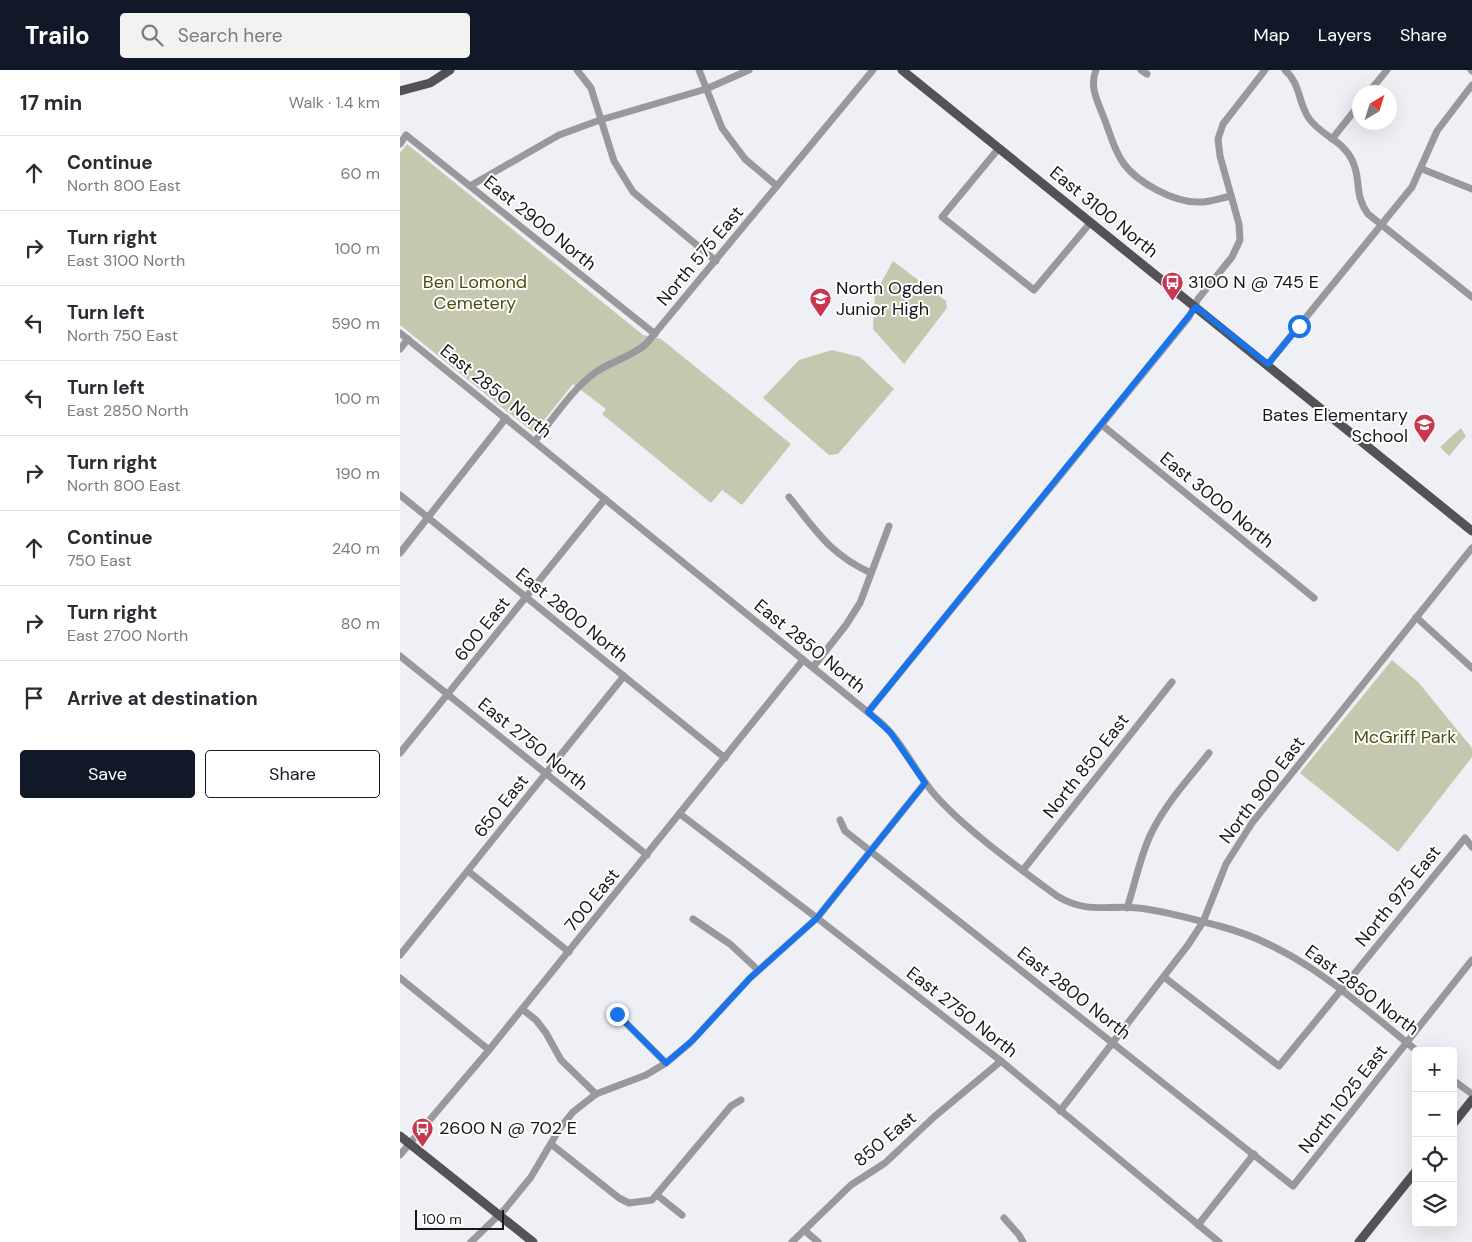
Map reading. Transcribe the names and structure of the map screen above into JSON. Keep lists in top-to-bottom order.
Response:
{
  "streets": {
    "main road": ["East 3100 North"],
    "street": [
      "East 2900 North",
      "North 575 East",
      "East 2850 North",
      "East 3000 North",
      "East 2800 North",
      "600 East",
      "East 2750 North",
      "North 850 East",
      "North 900 East",
      "650 East",
      "North 975 East",
      "700 East",
      "North 1025 East",
      "850 East"
    ]
  },
  "crossings": [
    ["East 2900 North", "North 575 East"],
    ["North 575 East", "East 2850 North"],
    ["East 2850 North", "600 East"],
    ["East 2850 North", "North 850 East"],
    ["East 2850 North", "North 900 East"],
    ["East 2850 North", "North 975 East"],
    ["East 2850 North", "700 East"],
    ["East 2850 North", "North 1025 East"],
    ["East 2800 North", "600 East"],
    ["East 2800 North", "North 900 East"],
    ["East 2800 North", "650 East"],
    ["East 2800 North", "700 East"],
    ["East 2800 North", "North 1025 East"],
    ["600 East", "East 2750 North"],
    ["East 2750 North", "North 900 East"],
    ["East 2750 North", "650 East"],
    ["East 2750 North", "700 East"],
    ["East 2750 North", "850 East"],
    ["North 900 East", "North 975 East"]
  ],
  "parks": ["Ben Lomond Cemetery", "McGriff Park"],
  "places": {
    "bus stop": ["3100 N @ 745 E", "2600 N @ 702 E"],
    "school or university": ["North Ogden Junior High", "Bates Elementary School"]
  },
  "scale_bar": "100 m",
  "north": "top right",
  "page": {
    "header": "Trailo",
    "search": "Search here",
    "nav": ["Map", "Layers", "Share"],
    "heading": ["17 min", "Walk · 1.4 km"],
    "list": [
      ["Continue", "North 800 East", "60 m"],
      ["Turn right", "East 3100 North", "100 m"],
      ["Turn left", "North 750 East", "590 m"],
      ["Turn left", "East 2850 North", "100 m"],
      ["Turn right", "North 800 East", "190 m"],
      ["Continue", "750 East", "240 m"],
      ["Turn right", "East 2700 North", "80 m"],
      "Arrive at destination"
    ],
    "buttons": ["Save", "Share"],
    "map_buttons": ["+", "−"],
    "scale": "100 m"
  }
}
